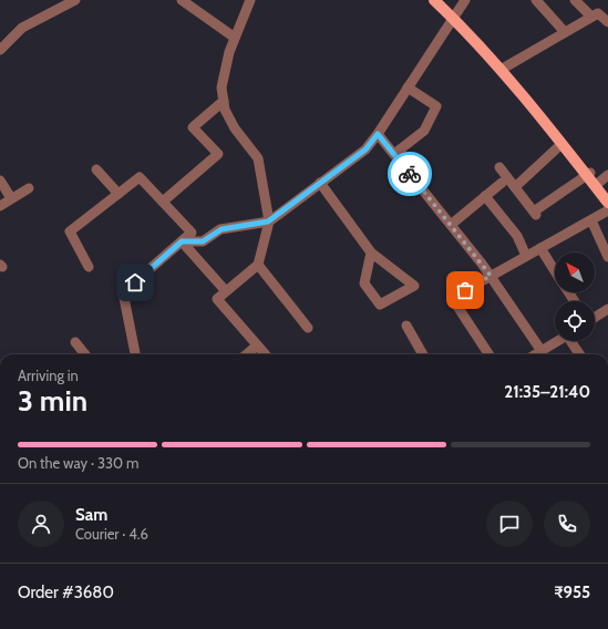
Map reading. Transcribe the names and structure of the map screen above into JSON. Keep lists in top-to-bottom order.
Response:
{
  "north": "top left",
  "page": {
    "heading": ["3 min", "Arriving in", "21:35–21:40"],
    "panel": [
      "Sam",
      "Courier · 4.6",
      "Order #3680",
      "₹955"
    ],
    "bar": "On the way · 330 m"
  }
}
